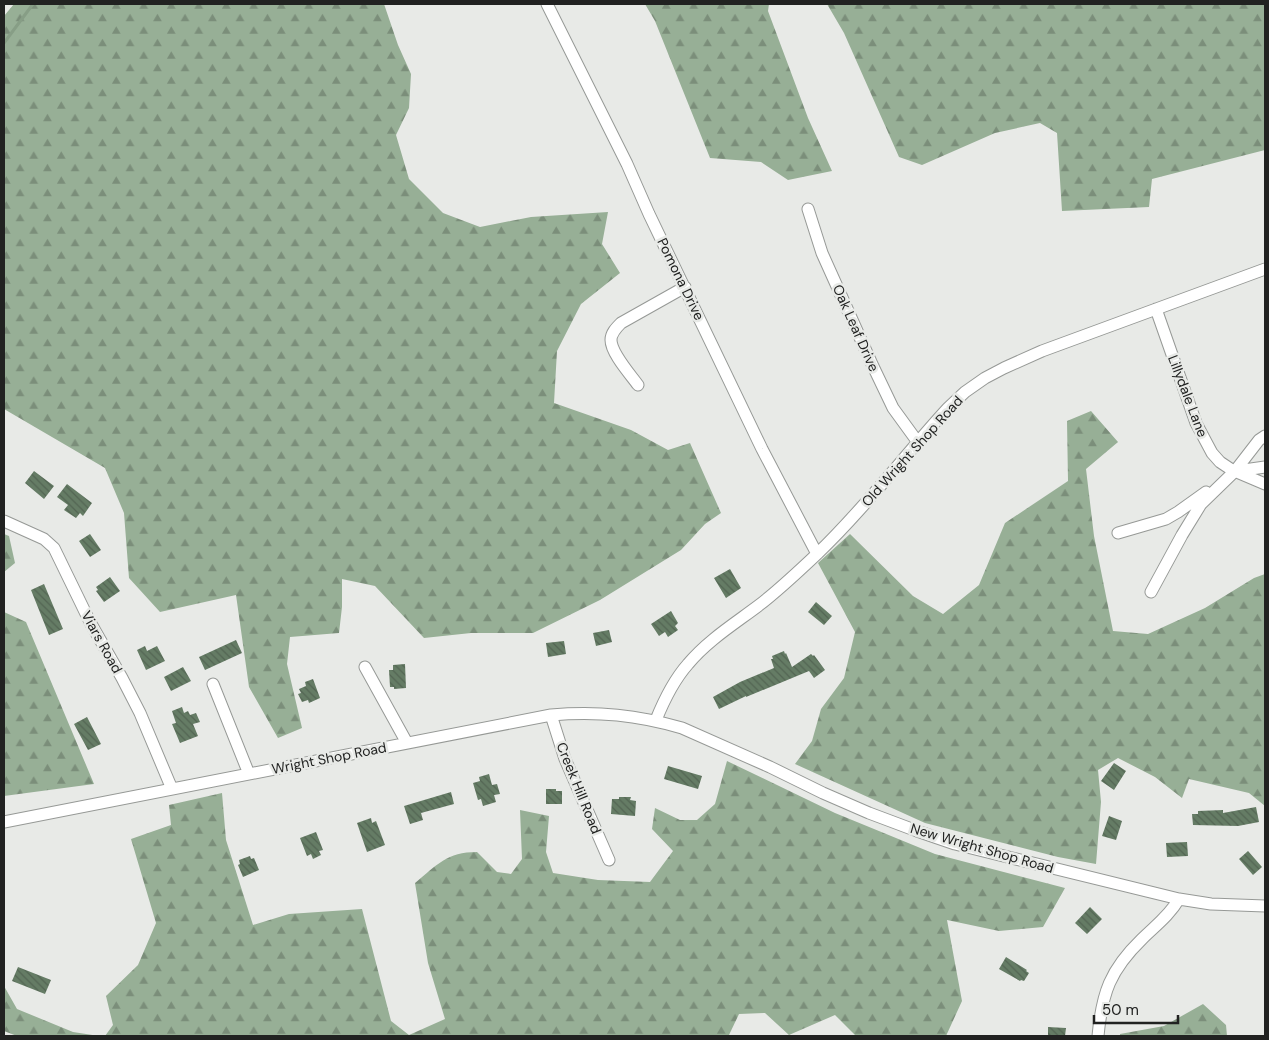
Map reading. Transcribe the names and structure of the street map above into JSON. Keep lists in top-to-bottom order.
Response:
{
  "streets": {
    "street": [
      "Pomona Drive",
      "Oak Leaf Drive",
      "Lillydale Lane",
      "Old Wright Shop Road",
      "Viars Road",
      "Wright Shop Road",
      "Creek Hill Road",
      "New Wright Shop Road"
    ]
  },
  "crossings": [
    ["Pomona Drive", "Old Wright Shop Road"],
    ["Oak Leaf Drive", "Old Wright Shop Road"],
    ["Lillydale Lane", "Old Wright Shop Road"],
    ["Old Wright Shop Road", "Wright Shop Road"],
    ["Old Wright Shop Road", "New Wright Shop Road"],
    ["Viars Road", "Wright Shop Road"],
    ["Wright Shop Road", "Creek Hill Road"],
    ["Wright Shop Road", "New Wright Shop Road"]
  ],
  "scale_bar": "50 m"
}
